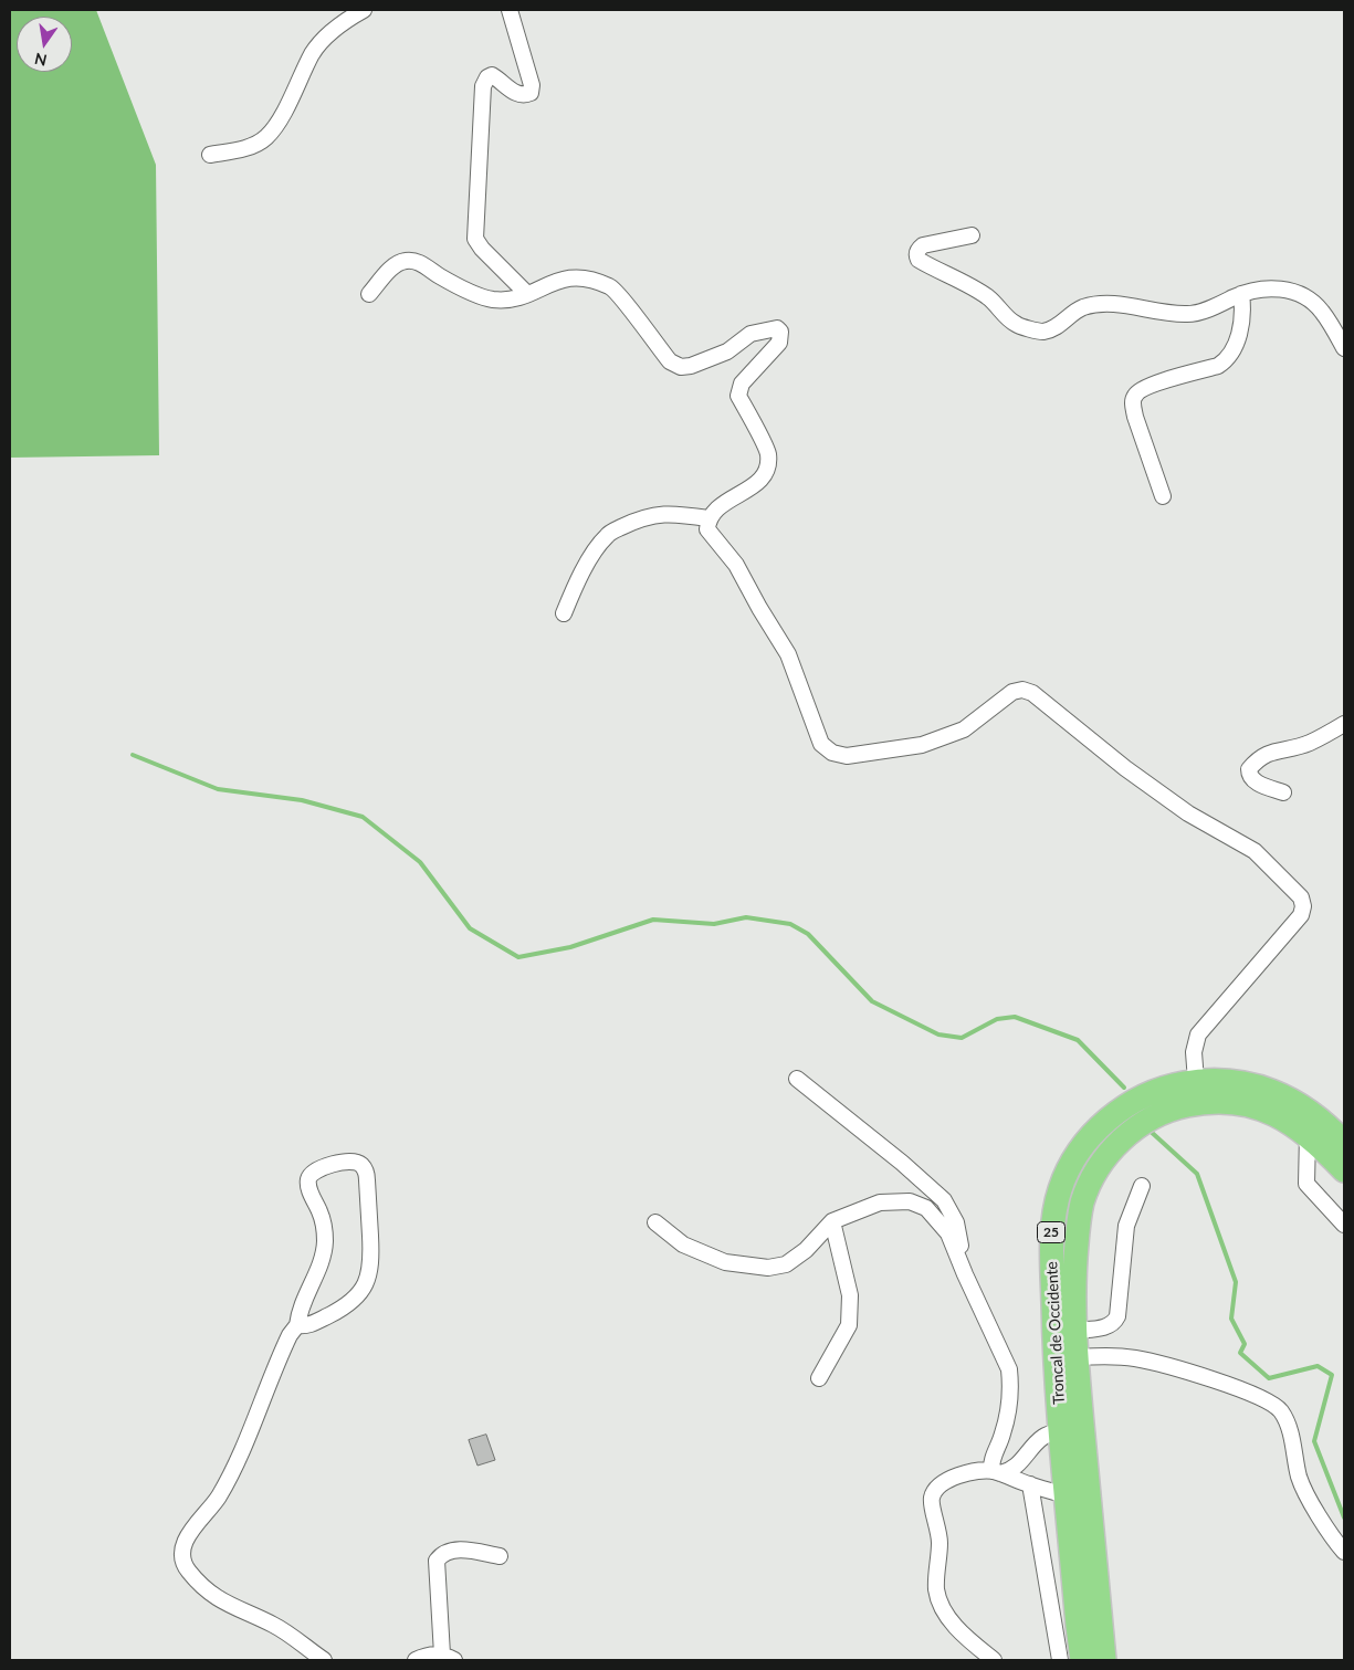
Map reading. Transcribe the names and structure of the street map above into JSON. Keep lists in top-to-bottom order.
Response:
{
  "streets": {
    "highway": ["25", "Troncal de Occidente"]
  },
  "north": "bottom"
}
